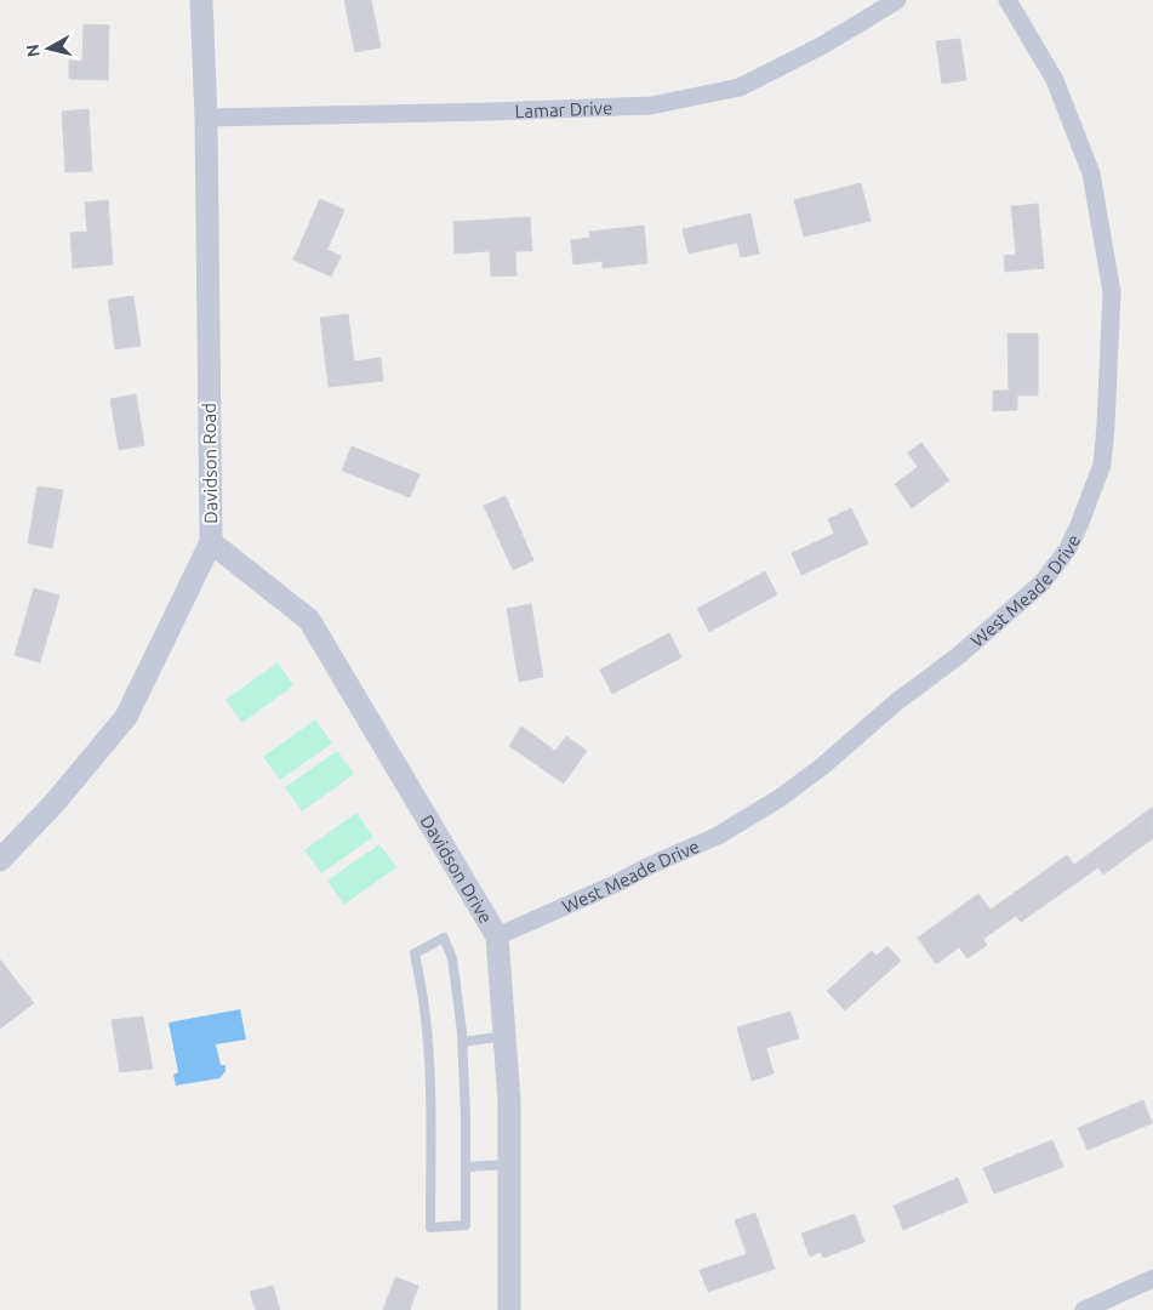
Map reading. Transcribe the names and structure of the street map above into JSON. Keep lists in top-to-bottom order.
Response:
{
  "streets": {
    "street": [
      "Lamar Drive",
      "Davidson Road",
      "West Meade Drive",
      "Davidson Drive"
    ]
  },
  "crossings": [
    ["Lamar Drive", "Davidson Road"],
    ["Davidson Road", "Davidson Drive"],
    ["West Meade Drive", "Davidson Drive"]
  ],
  "north": "left"
}
